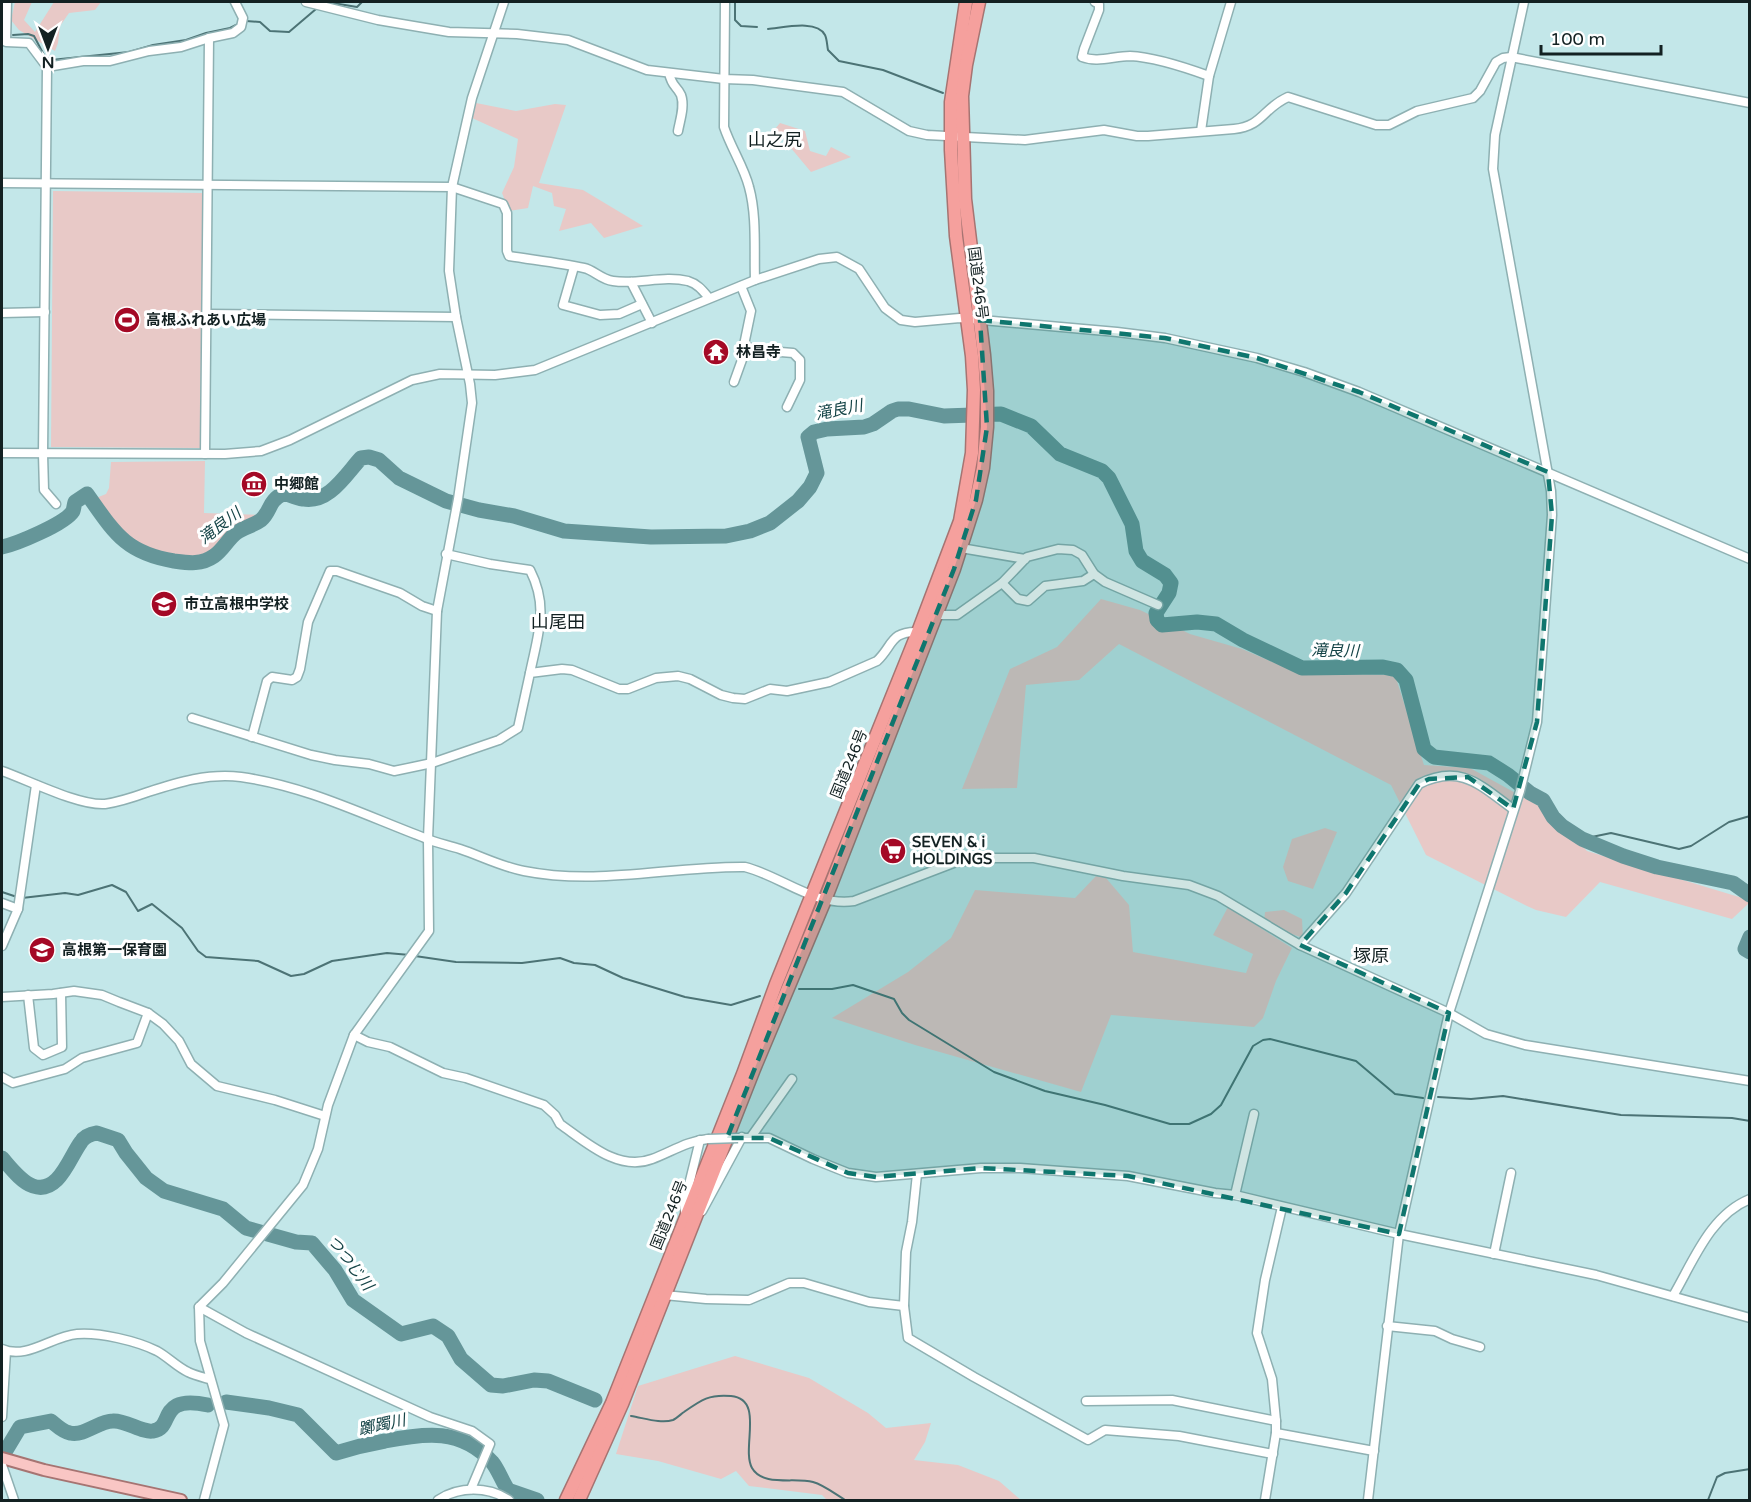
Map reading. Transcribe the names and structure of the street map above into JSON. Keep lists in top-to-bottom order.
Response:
{
  "streets": {
    "highway": ["国道246号"]
  },
  "districts": ["山之尻", "山尾田", "塚原"],
  "water": ["滝良川", "つつじ川", "躑躅川"],
  "places": {
    "sports": ["高根ふれあい広場"],
    "temple": ["林昌寺"],
    "museum": ["中郷館"],
    "school or university": ["市立高根中学校", "高根第一保育園"],
    "supermarket": ["SEVEN & i HOLDINGS"]
  },
  "scale_bar": "100 m",
  "north": "bottom"
}
